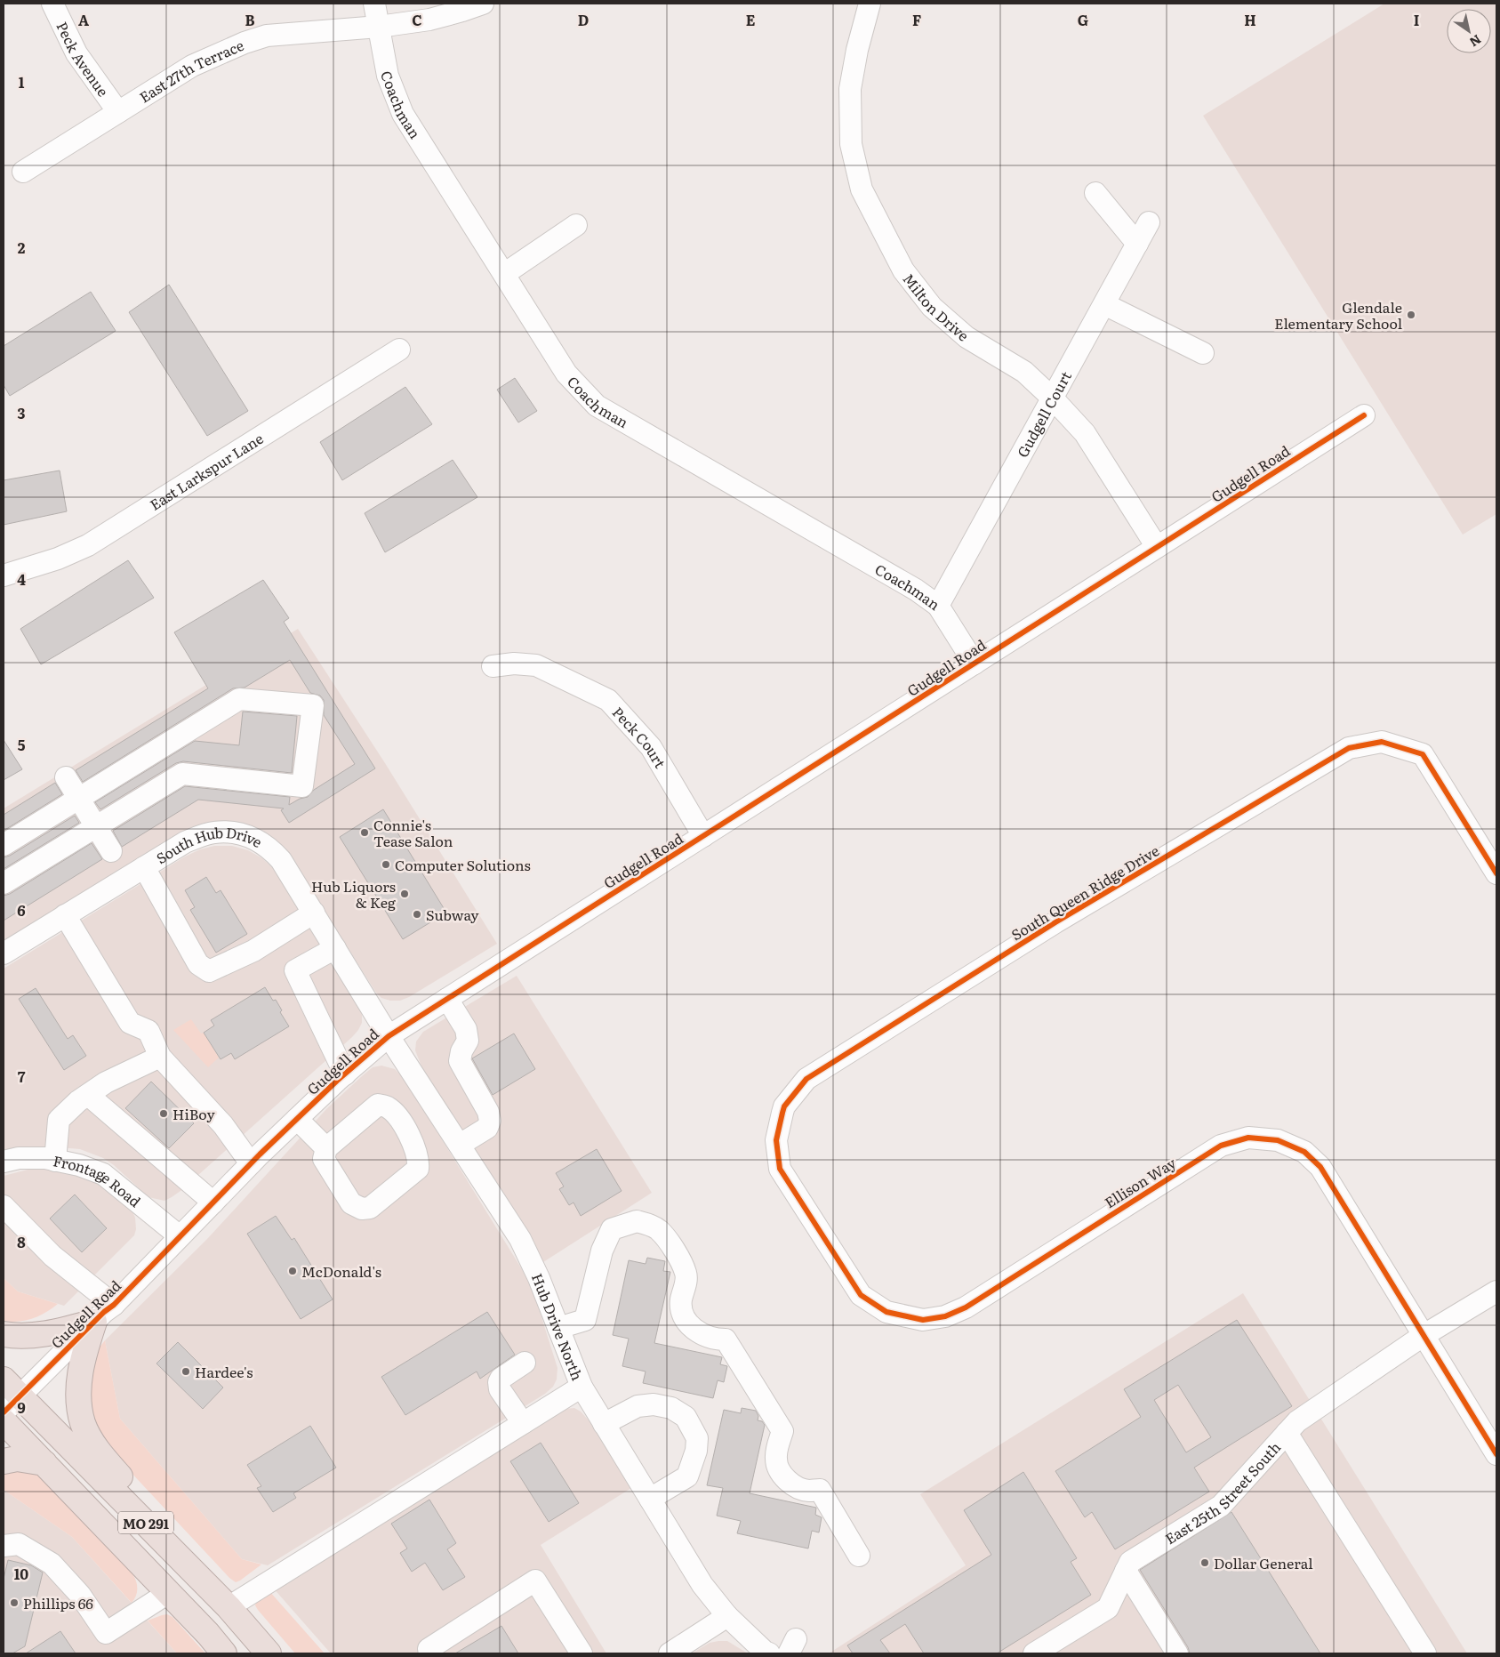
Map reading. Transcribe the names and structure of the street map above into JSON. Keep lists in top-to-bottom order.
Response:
{
  "streets": {
    "highway": ["MO 291"],
    "street": [
      "Peck Avenue",
      "East 27th Terrace",
      "Coachman",
      "Milton Drive",
      "Gudgell Court",
      "East Larkspur Lane",
      "Gudgell Road",
      "Peck Court",
      "South Hub Drive",
      "South Queen Ridge Drive",
      "Ellison Way",
      "Frontage Road",
      "Hub Drive North",
      "East 25th Street South"
    ]
  },
  "crossings": [
    ["Peck Avenue", "East 27th Terrace"],
    ["East 27th Terrace", "Coachman"],
    ["Coachman", "Gudgell Court"],
    ["Coachman", "Gudgell Road"],
    ["Milton Drive", "Gudgell Court"],
    ["Milton Drive", "Gudgell Road"],
    ["Gudgell Road", "Peck Court"],
    ["Gudgell Road", "South Hub Drive"],
    ["Gudgell Road", "Frontage Road"],
    ["Gudgell Road", "Hub Drive North"],
    ["Gudgell Road", "MO 291"],
    ["South Hub Drive", "Hub Drive North"],
    ["South Queen Ridge Drive", "Ellison Way"],
    ["Ellison Way", "East 25th Street South"]
  ],
  "places": [
    "Glendale Elementary School",
    "Connie's Tease Salon",
    "Computer Solutions",
    "Hub Liquors & Keg",
    "Subway",
    "HiBoy",
    "McDonald's",
    "Hardee's",
    "Dollar General",
    "Phillips 66"
  ],
  "north": "bottom right",
  "grid": {
    "columns": [
      "A",
      "B",
      "C",
      "D",
      "E",
      "F",
      "G",
      "H",
      "I"
    ],
    "rows": [
      "1",
      "2",
      "3",
      "4",
      "5",
      "6",
      "7",
      "8",
      "9",
      "10"
    ]
  }
}
